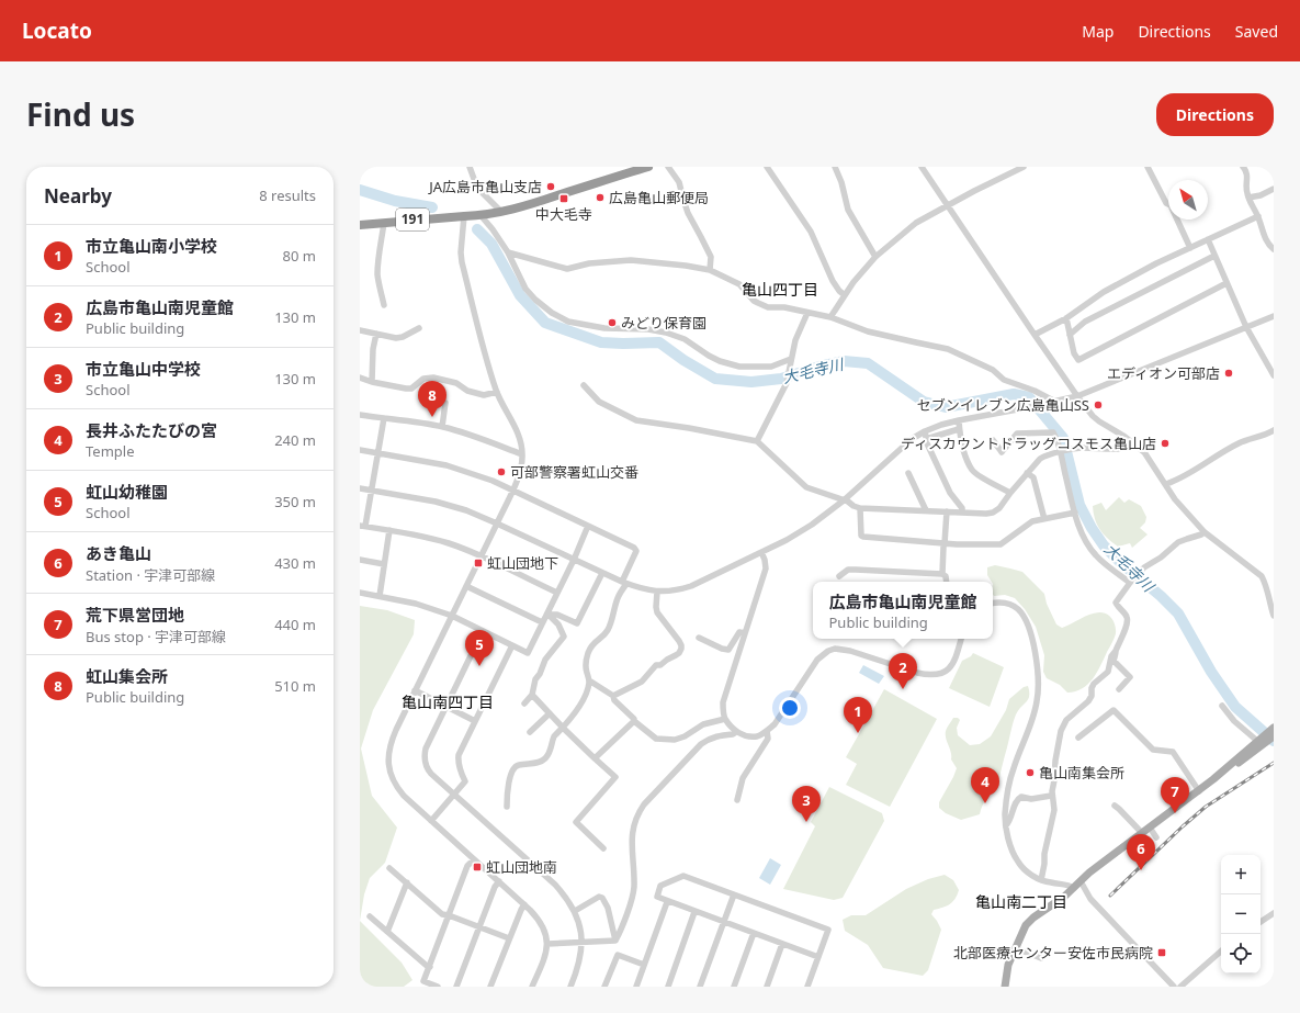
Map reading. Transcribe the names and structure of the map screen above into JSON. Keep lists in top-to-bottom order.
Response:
{
  "streets": {
    "highway": ["191"]
  },
  "districts": ["亀山四丁目", "亀山南四丁目", "亀山南二丁目"],
  "water": ["大毛寺川"],
  "places": {
    "other": [
      "JA広島市亀山支店",
      "広島亀山郵便局",
      "みどり保育園",
      "エディオン可部店",
      "セブンイレブン広島亀山SS",
      "ディスカウントドラッグコスモス亀山店",
      "可部警察署虹山交番",
      "亀山南集会所"
    ],
    "transit": [
      "中大毛寺",
      "虹山団地下",
      "虹山団地南",
      "北部医療センター安佐市民病院"
    ]
  },
  "north": "top left",
  "page": {
    "header": "Locato",
    "nav": ["Map", "Directions", "Saved"],
    "title": "Find us",
    "buttons": "Directions",
    "heading": ["Nearby", "8 results"],
    "list": [
      {
        "mark": "1",
        "name": "市立亀山南小学校",
        "note": "School",
        "value": "80 m"
      },
      {
        "mark": "2",
        "name": "広島市亀山南児童館",
        "note": "Public building",
        "value": "130 m"
      },
      {
        "mark": "3",
        "name": "市立亀山中学校",
        "note": "School",
        "value": "130 m"
      },
      {
        "mark": "4",
        "name": "長井ふたたびの宮",
        "note": "Temple",
        "value": "240 m"
      },
      {
        "mark": "5",
        "name": "虹山幼稚園",
        "note": "School",
        "value": "350 m"
      },
      {
        "mark": "6",
        "name": "あき亀山",
        "note": "Station · 宇津可部線",
        "value": "430 m"
      },
      {
        "mark": "7",
        "name": "荒下県営団地",
        "note": "Bus stop · 宇津可部線",
        "value": "440 m"
      },
      {
        "mark": "8",
        "name": "虹山集会所",
        "note": "Public building",
        "value": "510 m"
      }
    ],
    "pins": [
      "8",
      "5",
      "2",
      "1",
      "4",
      "7",
      "3",
      "6"
    ],
    "popup": ["広島市亀山南児童館", "Public building"],
    "map_buttons": ["+", "−"]
  }
}
